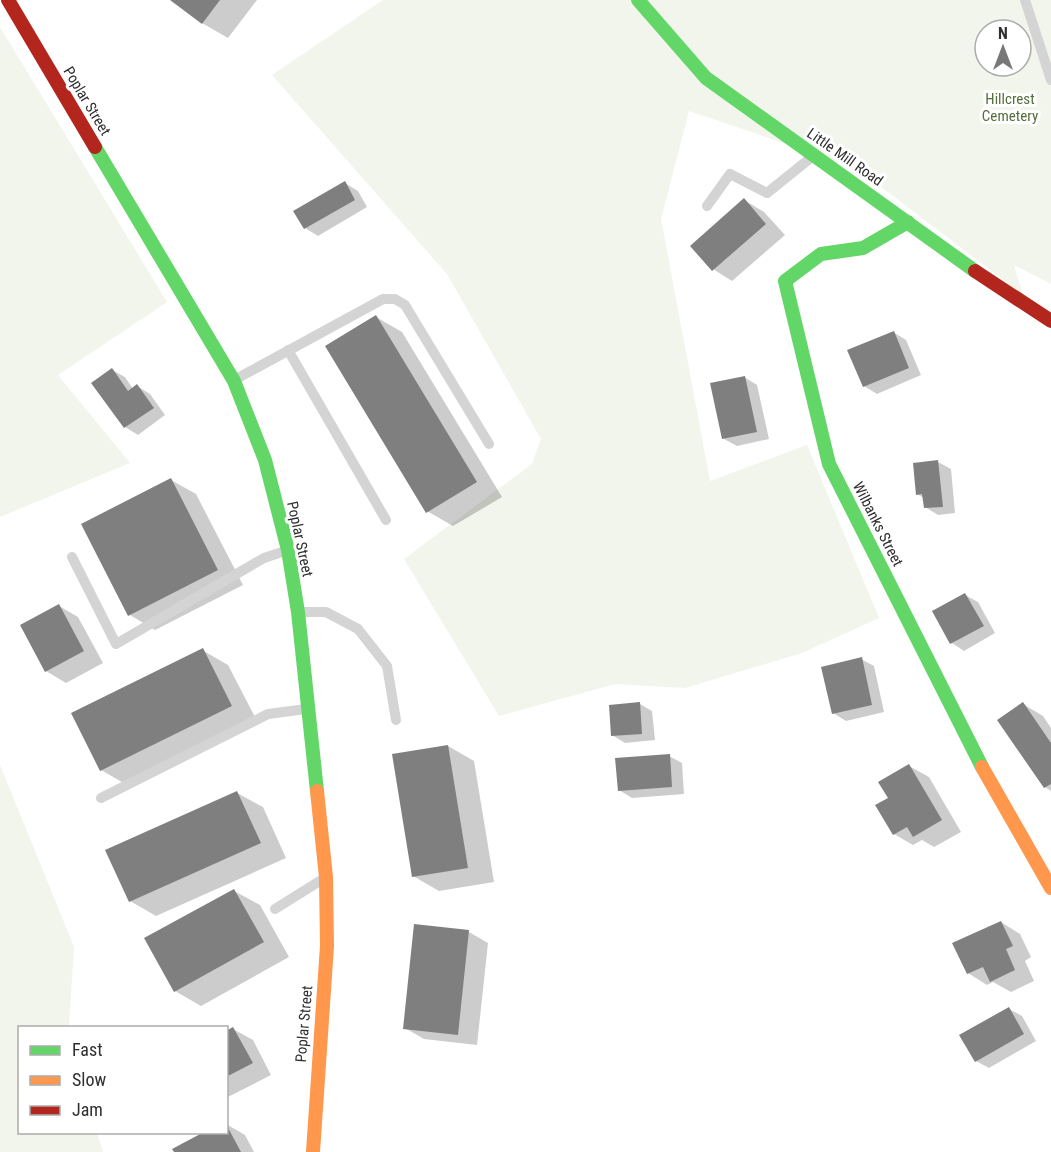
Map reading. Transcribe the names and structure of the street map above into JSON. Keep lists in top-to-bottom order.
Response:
{
  "streets": {
    "street": ["Poplar Street", "Little Mill Road", "Wilbanks Street"]
  },
  "crossings": [
    ["Little Mill Road", "Wilbanks Street"]
  ],
  "parks": ["Hillcrest Cemetery"],
  "legend": ["Fast", "Slow", "Jam"],
  "north": "top"
}
